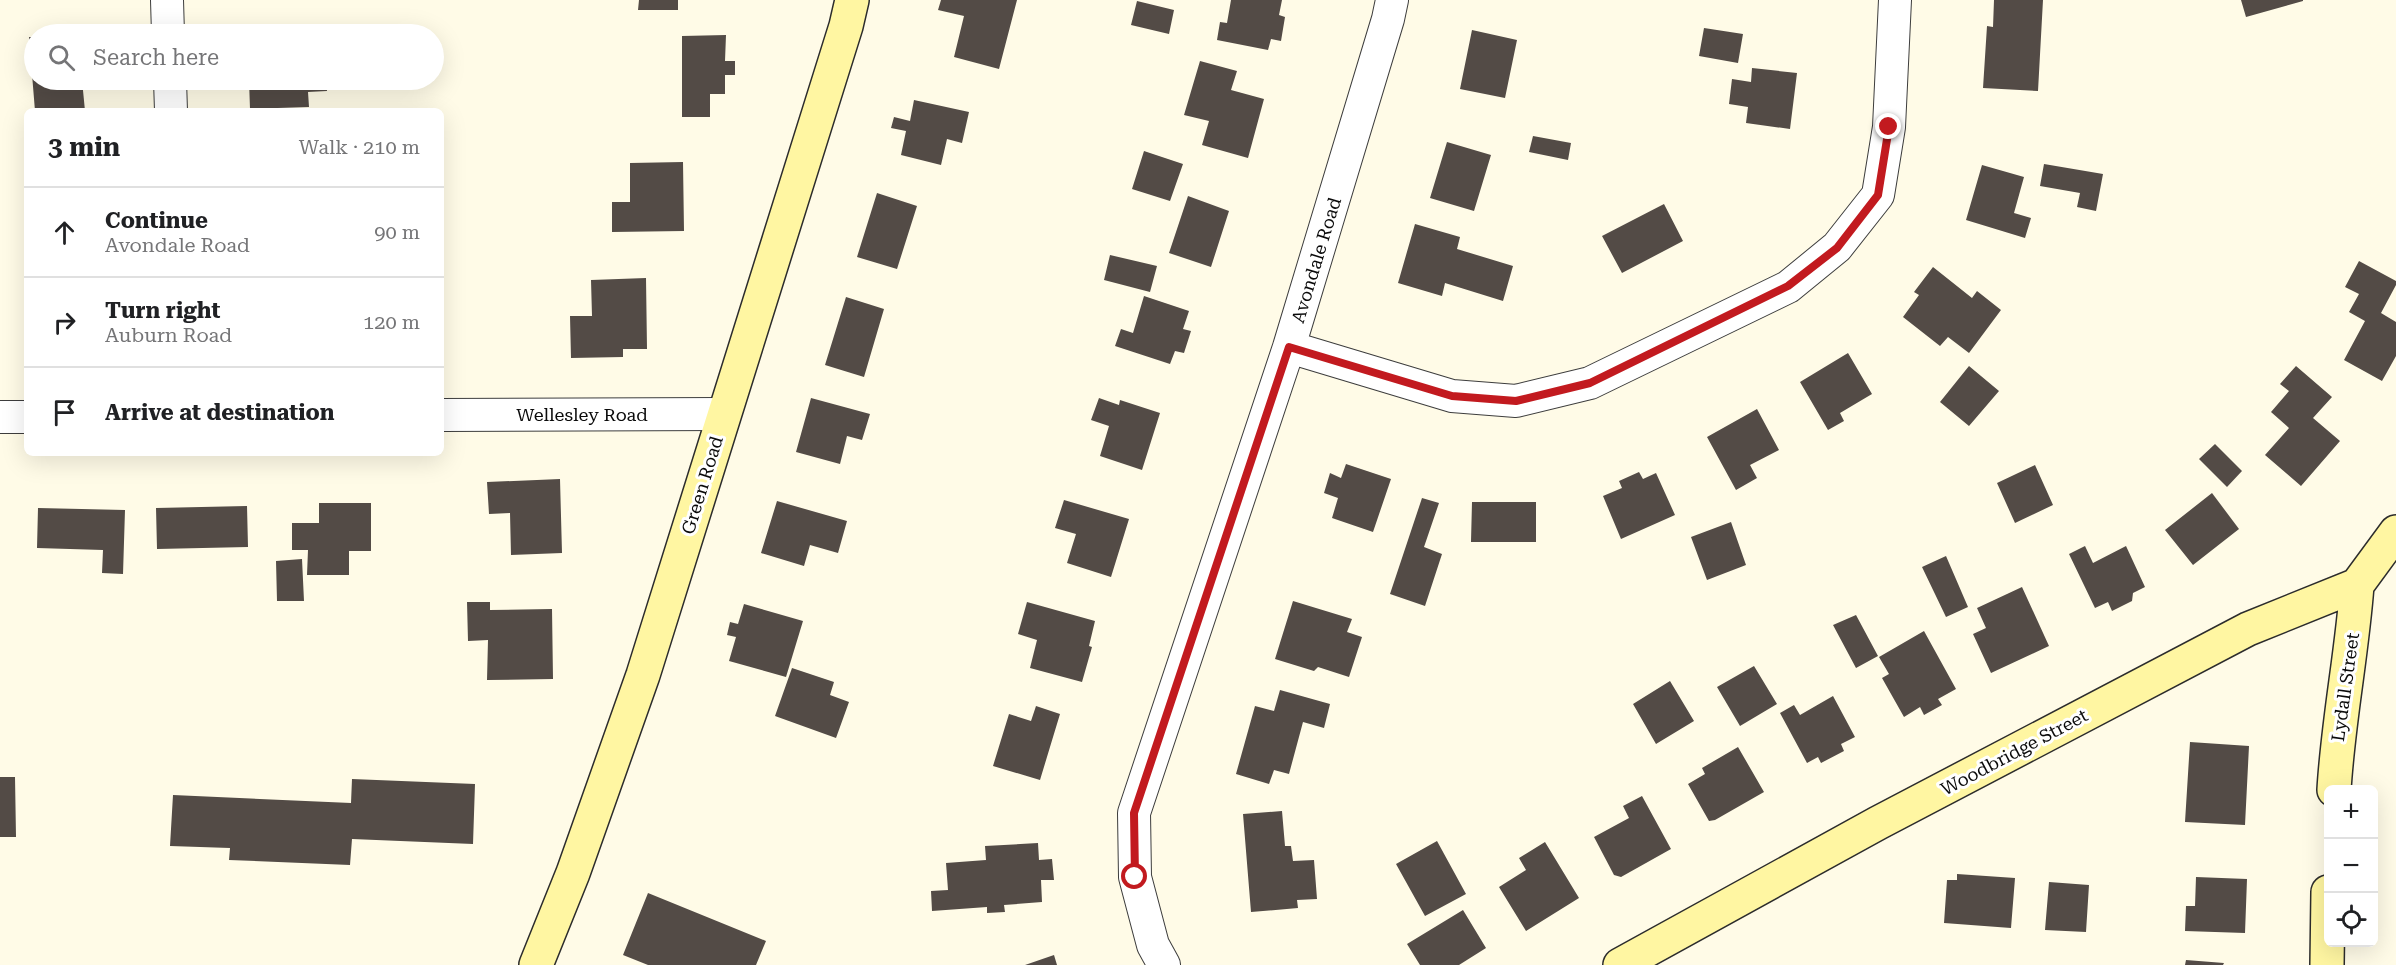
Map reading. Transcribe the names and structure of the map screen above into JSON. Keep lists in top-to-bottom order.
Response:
{
  "streets": {
    "street": [
      "Avondale Road",
      "Wellesley Road",
      "Green Road",
      "Lydall Street",
      "Woodbridge Street"
    ]
  },
  "crossings": [
    ["Wellesley Road", "Green Road"],
    ["Lydall Street", "Woodbridge Street"]
  ],
  "page": {
    "search": "Search here",
    "heading": ["3 min", "Walk · 210 m"],
    "list": [
      ["Continue", "Avondale Road", "90 m"],
      ["Turn right", "Auburn Road", "120 m"],
      "Arrive at destination"
    ],
    "map_buttons": ["+", "−"]
  }
}
